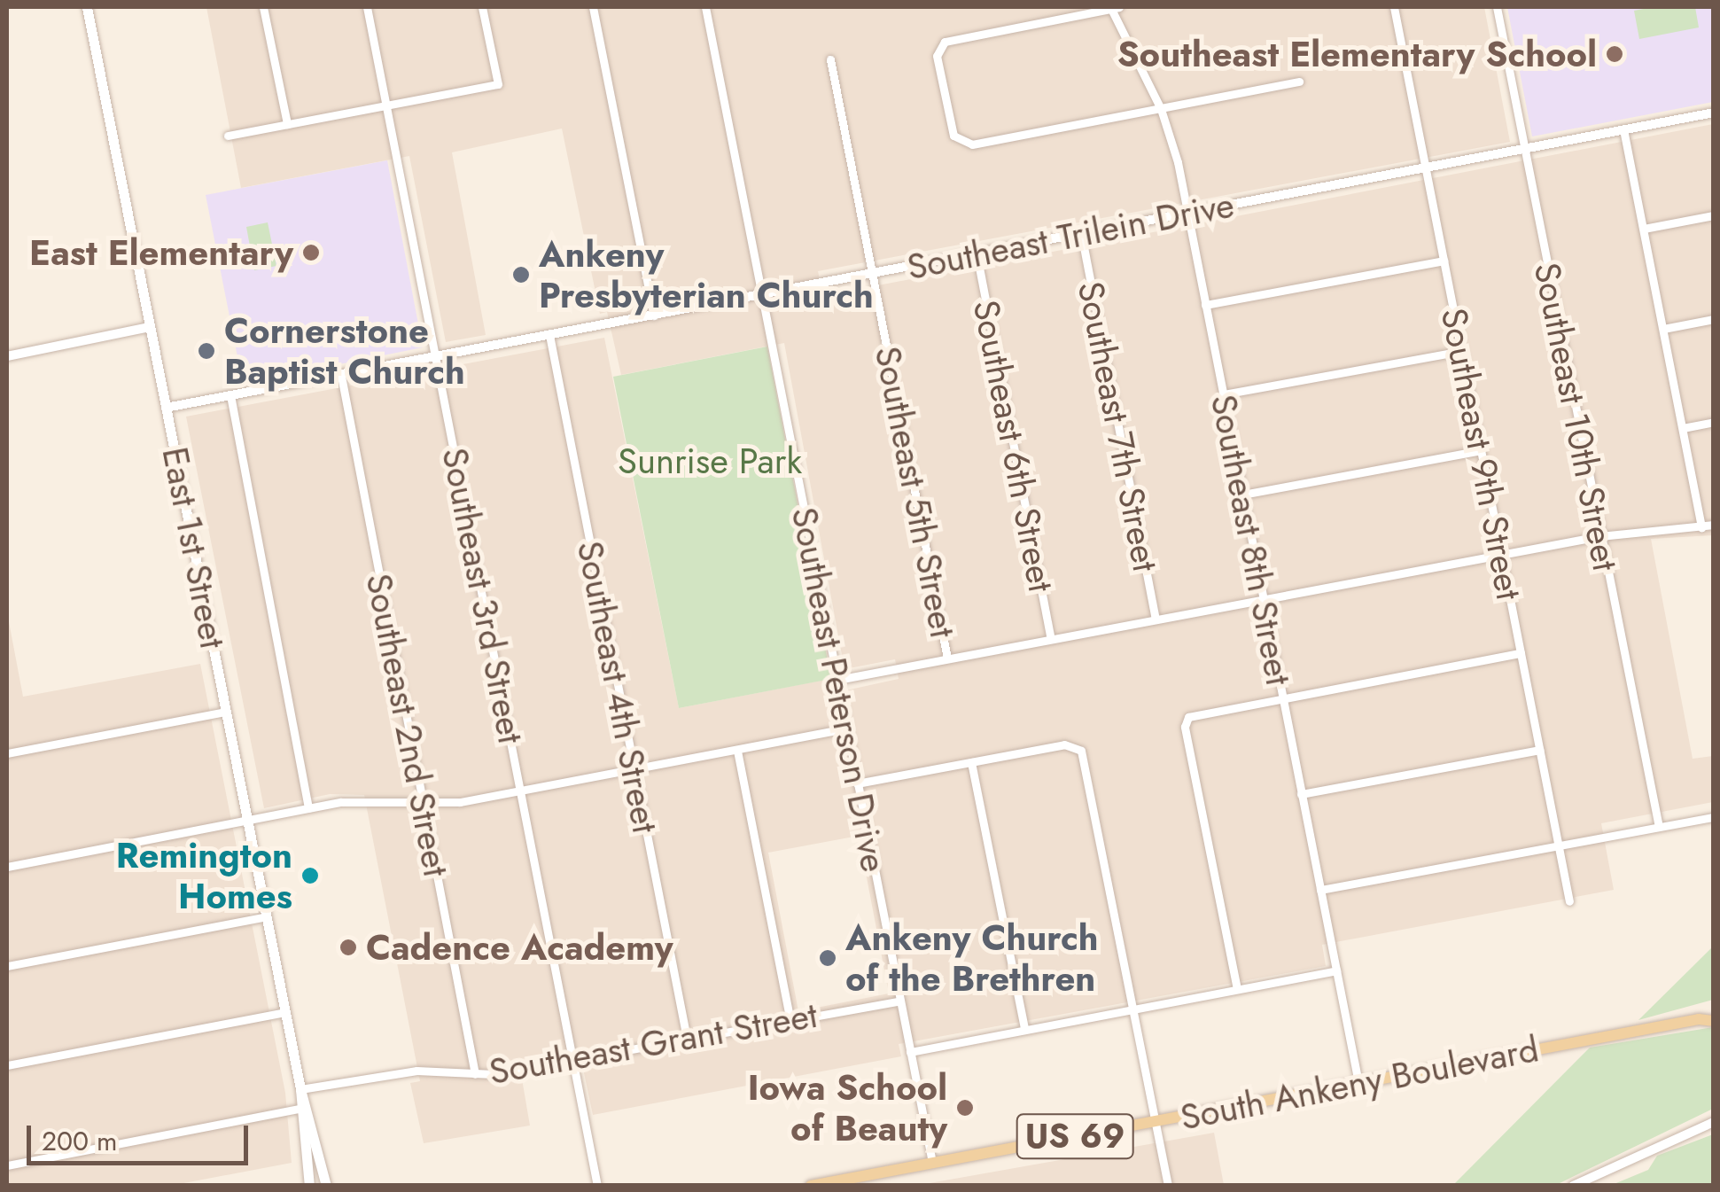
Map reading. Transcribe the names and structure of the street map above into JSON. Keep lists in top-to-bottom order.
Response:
{
  "streets": {
    "main road": ["East 1st Street", "South Ankeny Boulevard", "US 69"],
    "street": [
      "Southeast Trilein Drive",
      "Southeast 10th Street",
      "Southeast 7th Street",
      "Southeast 6th Street",
      "Southeast 9th Street",
      "Southeast 5th Street",
      "Southeast 8th Street",
      "Southeast 3rd Street",
      "Southeast 4th Street",
      "Southeast Peterson Drive",
      "Southeast 2nd Street",
      "Southeast Grant Street"
    ]
  },
  "crossings": [
    ["Southeast Trilein Drive", "Southeast 10th Street"],
    ["Southeast Trilein Drive", "Southeast 7th Street"],
    ["Southeast Trilein Drive", "Southeast 6th Street"],
    ["Southeast Trilein Drive", "Southeast 9th Street"],
    ["Southeast Trilein Drive", "Southeast 5th Street"],
    ["Southeast Trilein Drive", "Southeast 8th Street"],
    ["Southeast Trilein Drive", "East 1st Street"],
    ["Southeast Trilein Drive", "Southeast 3rd Street"],
    ["Southeast Trilein Drive", "Southeast 4th Street"],
    ["Southeast Trilein Drive", "Southeast Peterson Drive"],
    ["Southeast Trilein Drive", "Southeast 2nd Street"],
    ["Southeast 8th Street", "South Ankeny Boulevard"],
    ["East 1st Street", "Southeast Grant Street"],
    ["Southeast 3rd Street", "Southeast Grant Street"],
    ["Southeast 4th Street", "Southeast Grant Street"],
    ["Southeast Peterson Drive", "Southeast Grant Street"],
    ["Southeast Peterson Drive", "South Ankeny Boulevard"],
    ["Southeast 2nd Street", "Southeast Grant Street"]
  ],
  "parks": ["Sunrise Park"],
  "places": [
    "Southeast Elementary School",
    "East Elementary",
    "Ankeny Presbyterian Church",
    "Cornerstone Baptist Church",
    "Remington Homes",
    "Cadence Academy",
    "Ankeny Church of the Brethren",
    "Iowa School of Beauty"
  ],
  "scale_bar": "200 m"
}
